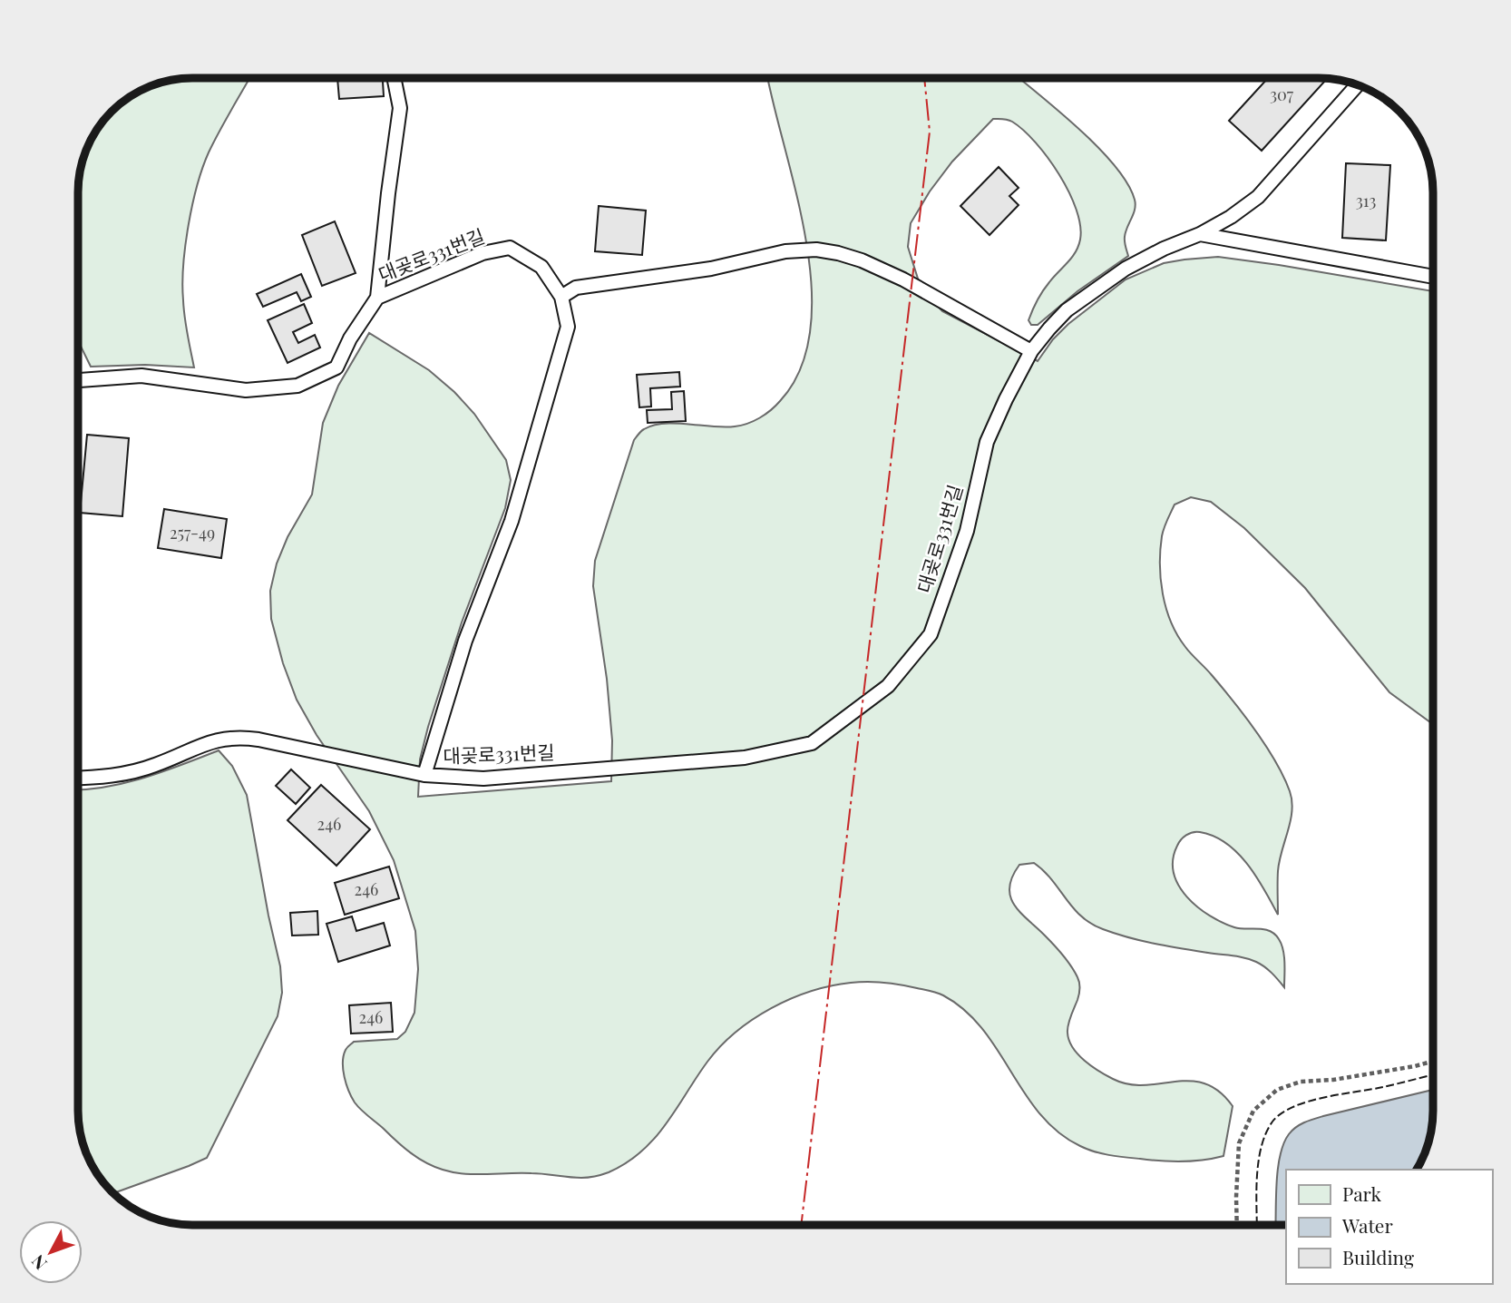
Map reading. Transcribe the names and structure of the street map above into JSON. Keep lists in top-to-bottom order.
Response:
{
  "streets": {
    "lane": ["대곶로331번길"]
  },
  "house_numbers": [
    "307",
    "313",
    "257-49",
    "246",
    "246",
    "246"
  ],
  "legend": ["Park", "Water", "Building"],
  "north": "bottom left"
}
